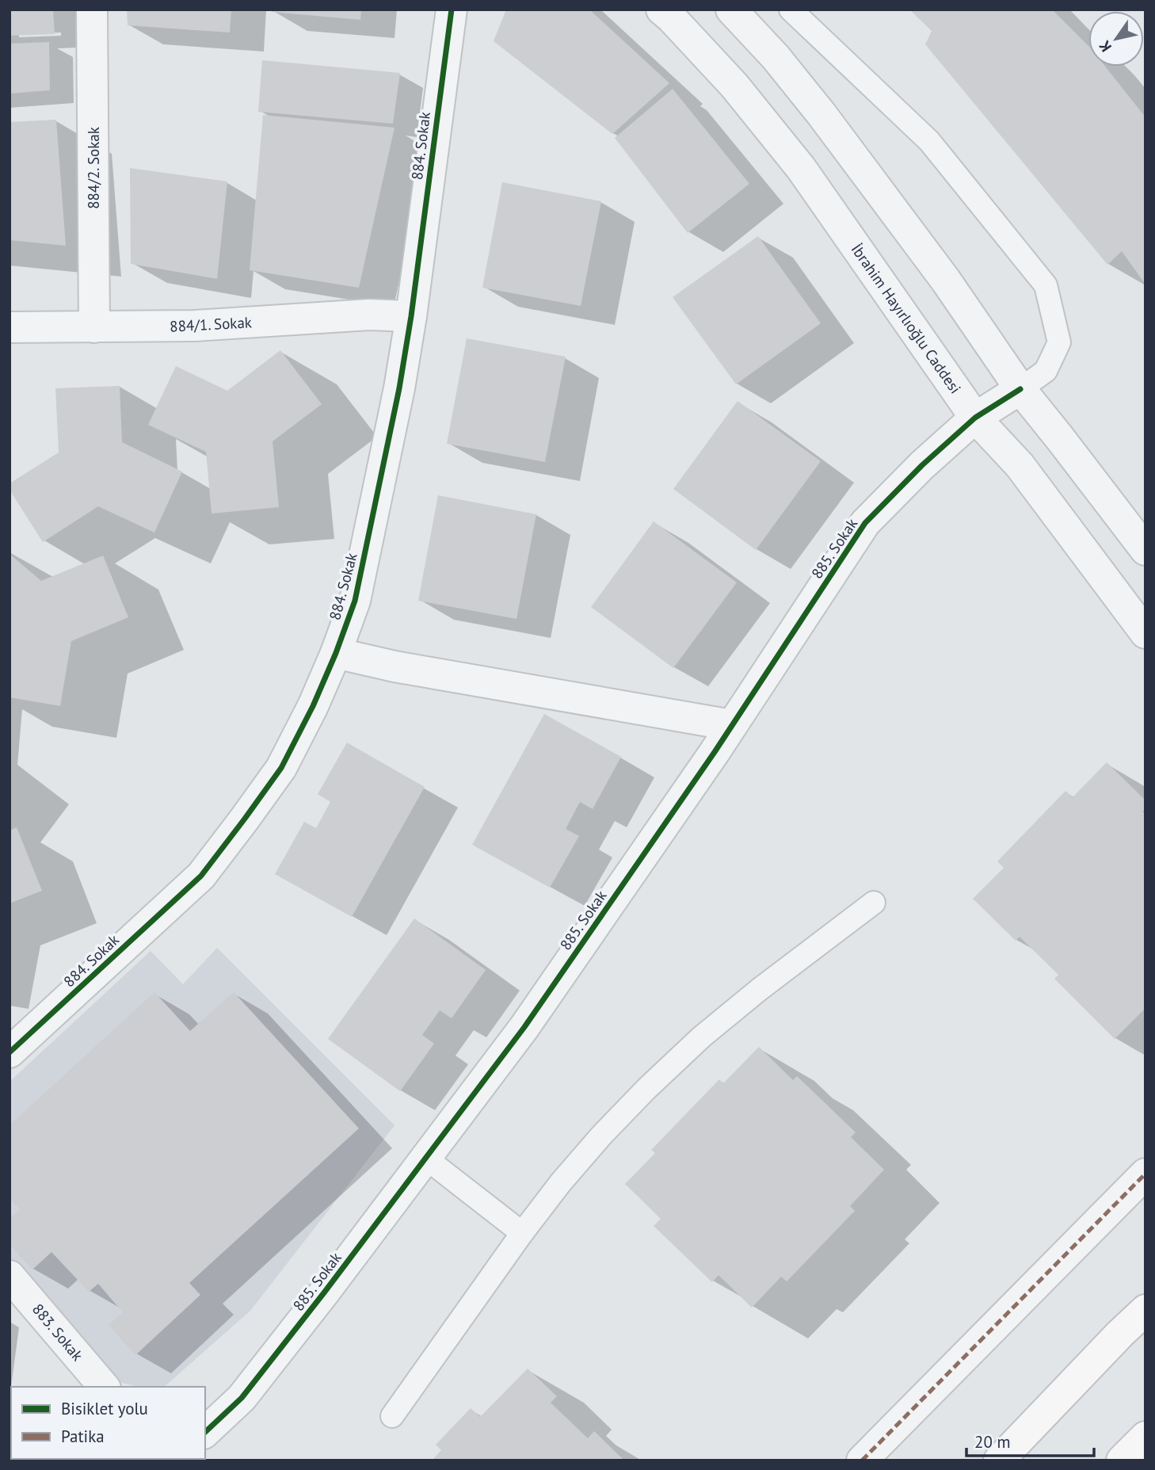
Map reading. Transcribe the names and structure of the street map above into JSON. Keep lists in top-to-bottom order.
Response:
{
  "streets": {
    "street": [
      "884. Sokak",
      "884/2. Sokak",
      "İbrahim Hayırlıoğlu Caddesi",
      "884/1. Sokak",
      "885. Sokak",
      "883. Sokak"
    ]
  },
  "crossings": [
    ["884. Sokak", "884/1. Sokak"],
    ["884/2. Sokak", "884/1. Sokak"],
    ["İbrahim Hayırlıoğlu Caddesi", "885. Sokak"]
  ],
  "legend": ["Bisiklet yolu", "Patika"],
  "scale_bar": "20 m",
  "north": "bottom left"
}
